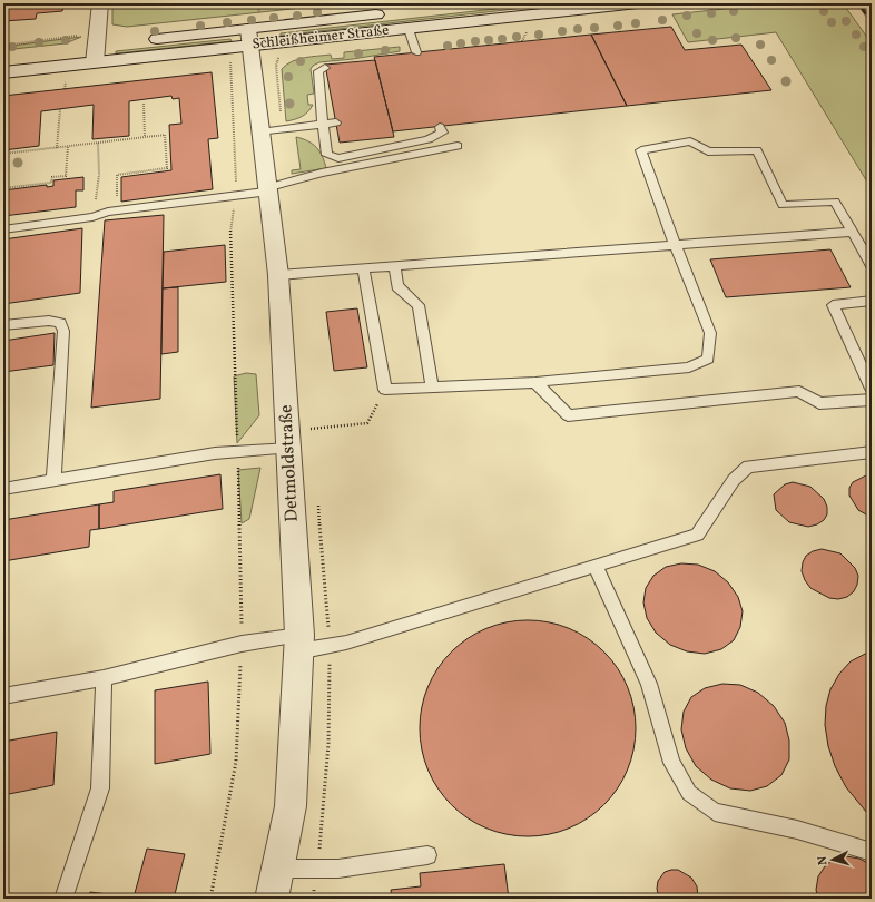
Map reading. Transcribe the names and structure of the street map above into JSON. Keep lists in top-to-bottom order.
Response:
{
  "streets": {
    "main road": ["Schleißheimer Straße", "Detmoldstraße"]
  },
  "crossings": [
    ["Schleißheimer Straße", "Detmoldstraße"]
  ],
  "north": "left"
}
